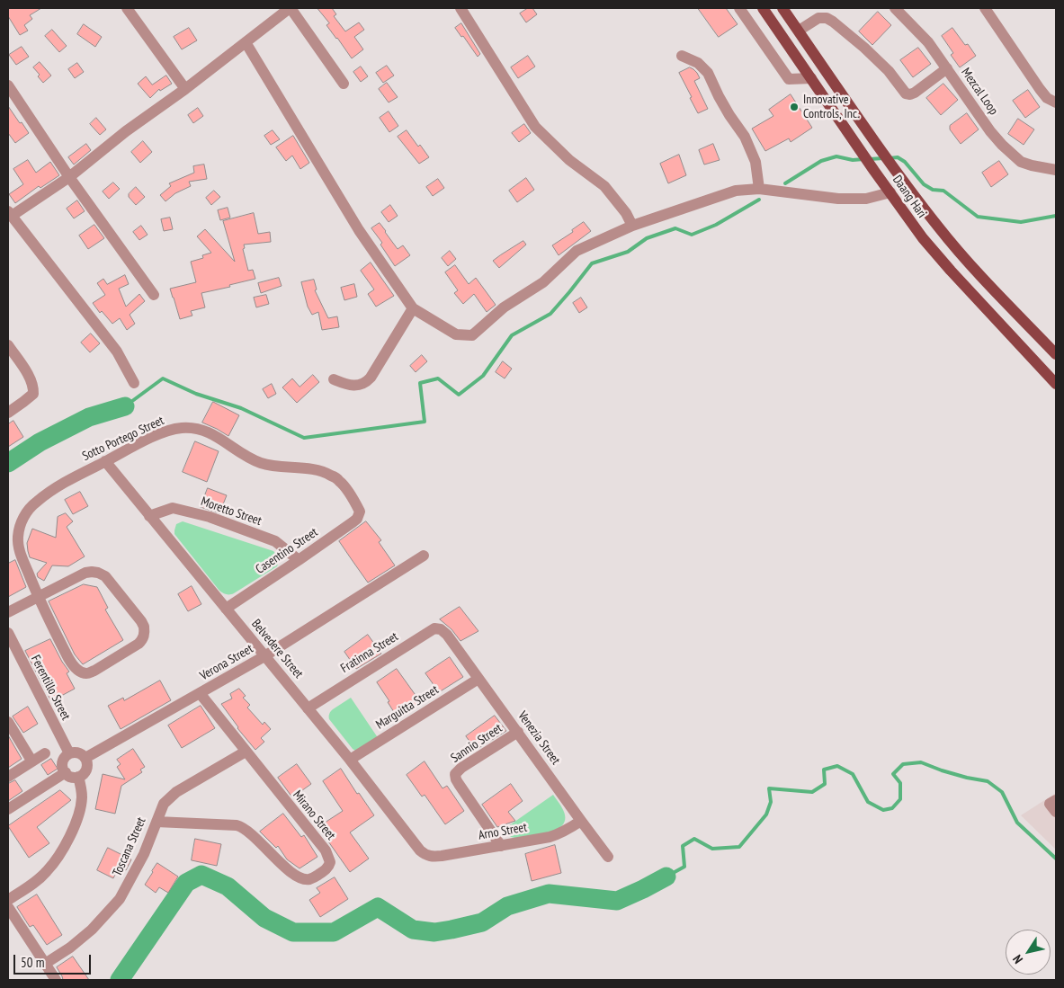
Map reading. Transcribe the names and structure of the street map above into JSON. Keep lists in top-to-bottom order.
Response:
{
  "streets": {
    "main road": ["Daang Hari"],
    "street": [
      "Mezcal Loop",
      "Sotto Portego Street",
      "Moretto Street",
      "Casentino Street",
      "Belvedere Street",
      "Fratinna Street",
      "Verona Street",
      "Ferentillo Street",
      "Marguitta Street",
      "Venezia Street",
      "Sannio Street",
      "Mirano Street",
      "Arno Street",
      "Toscana Street"
    ]
  },
  "crossings": [
    ["Sotto Portego Street", "Casentino Street"],
    ["Sotto Portego Street", "Belvedere Street"],
    ["Moretto Street", "Casentino Street"],
    ["Moretto Street", "Belvedere Street"],
    ["Casentino Street", "Belvedere Street"],
    ["Belvedere Street", "Fratinna Street"],
    ["Belvedere Street", "Verona Street"],
    ["Belvedere Street", "Marguitta Street"],
    ["Belvedere Street", "Arno Street"],
    ["Fratinna Street", "Venezia Street"],
    ["Verona Street", "Ferentillo Street"],
    ["Verona Street", "Mirano Street"],
    ["Marguitta Street", "Venezia Street"],
    ["Venezia Street", "Sannio Street"],
    ["Venezia Street", "Arno Street"],
    ["Sannio Street", "Arno Street"],
    ["Mirano Street", "Toscana Street"]
  ],
  "places": ["Innovative Controls, Inc."],
  "scale_bar": "50 m",
  "north": "bottom left"
}
